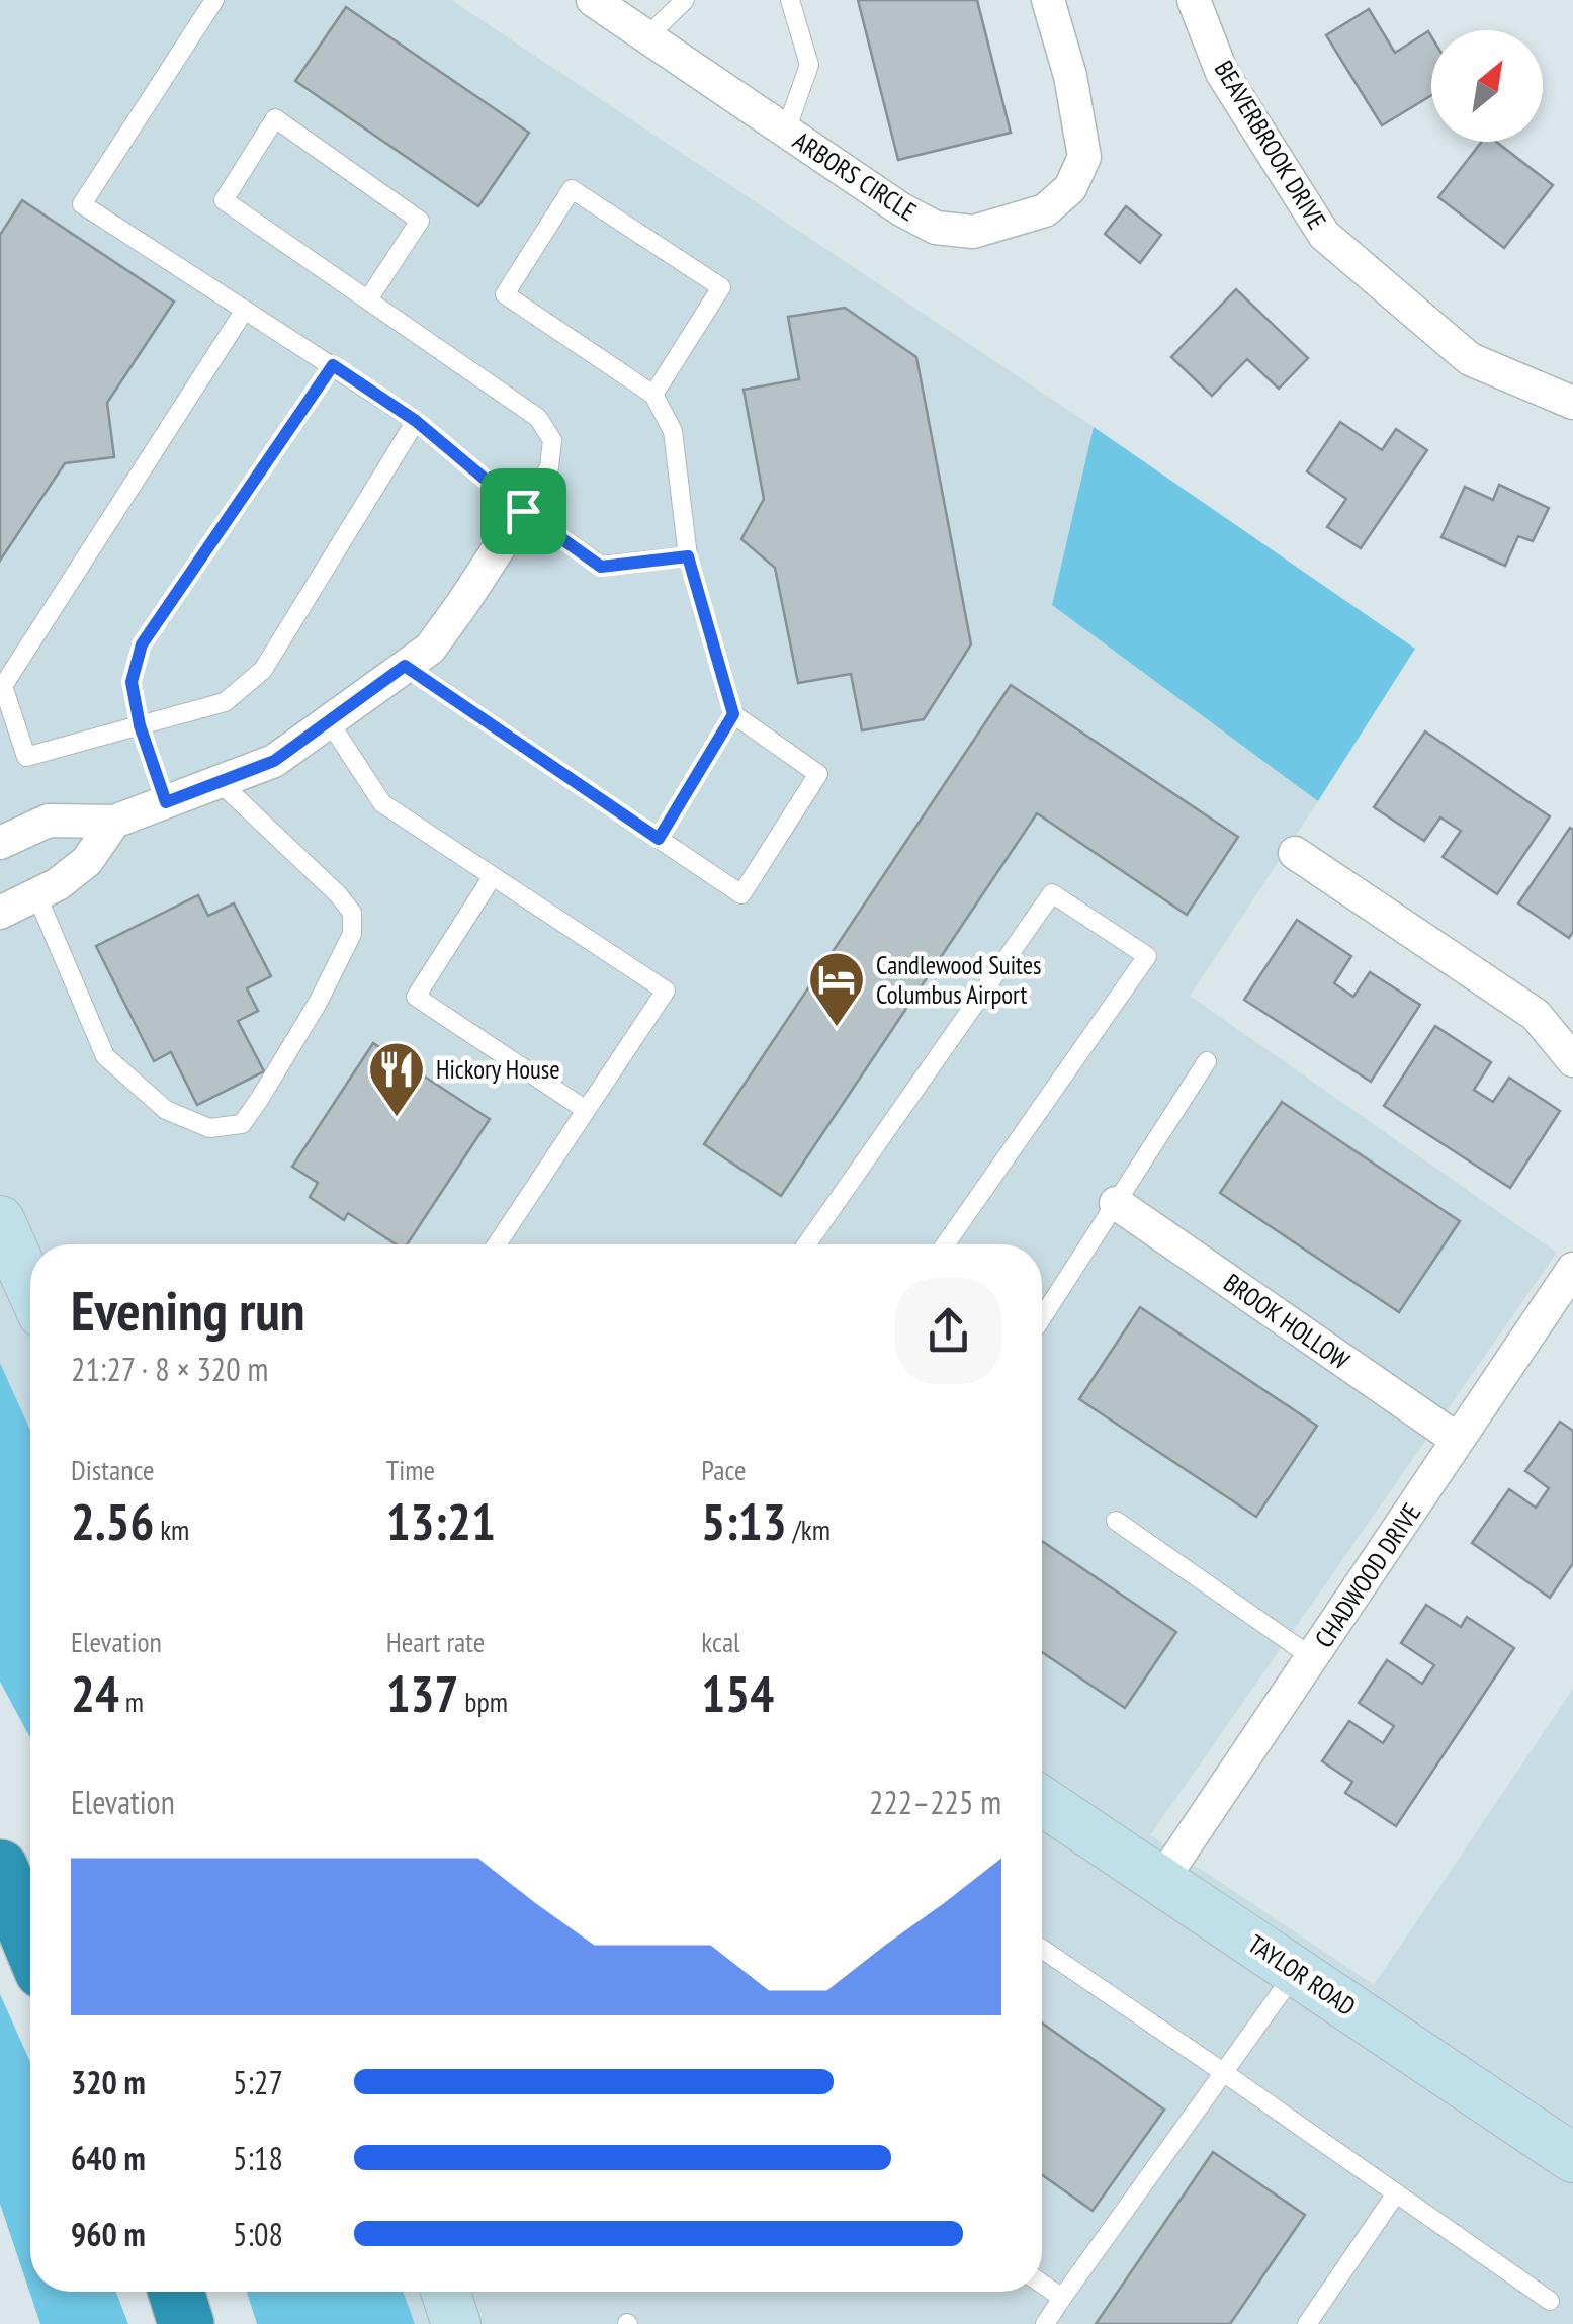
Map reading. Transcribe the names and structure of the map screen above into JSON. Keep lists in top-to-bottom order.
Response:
{
  "streets": {
    "main road": ["TAYLOR ROAD"],
    "street": [
      "BEAVERBROOK DRIVE",
      "ARBORS CIRCLE",
      "BROOK HOLLOW",
      "CHADWOOD DRIVE"
    ]
  },
  "crossings": [
    ["BROOK HOLLOW", "CHADWOOD DRIVE"],
    ["CHADWOOD DRIVE", "TAYLOR ROAD"]
  ],
  "places": {
    "hotel": ["Candlewood Suites Columbus Airport"],
    "restaurant": ["Hickory House"]
  },
  "north": "top right",
  "page": {
    "heading": ["Evening run", "21:27 · 8 × 320 m"],
    "stats": [
      ["Distance", "2.56 km"],
      ["Time", "13:21"],
      ["Pace", "5:13 /km"],
      ["Elevation", "24 m"],
      ["Heart rate", "137 bpm"],
      ["kcal", "154"]
    ],
    "chart": ["Elevation", "222–225 m"],
    "list": [
      {
        "name": "320 m",
        "note": "5:27"
      },
      {
        "name": "640 m",
        "note": "5:18"
      },
      {
        "name": "960 m",
        "note": "5:08"
      }
    ]
  }
}
